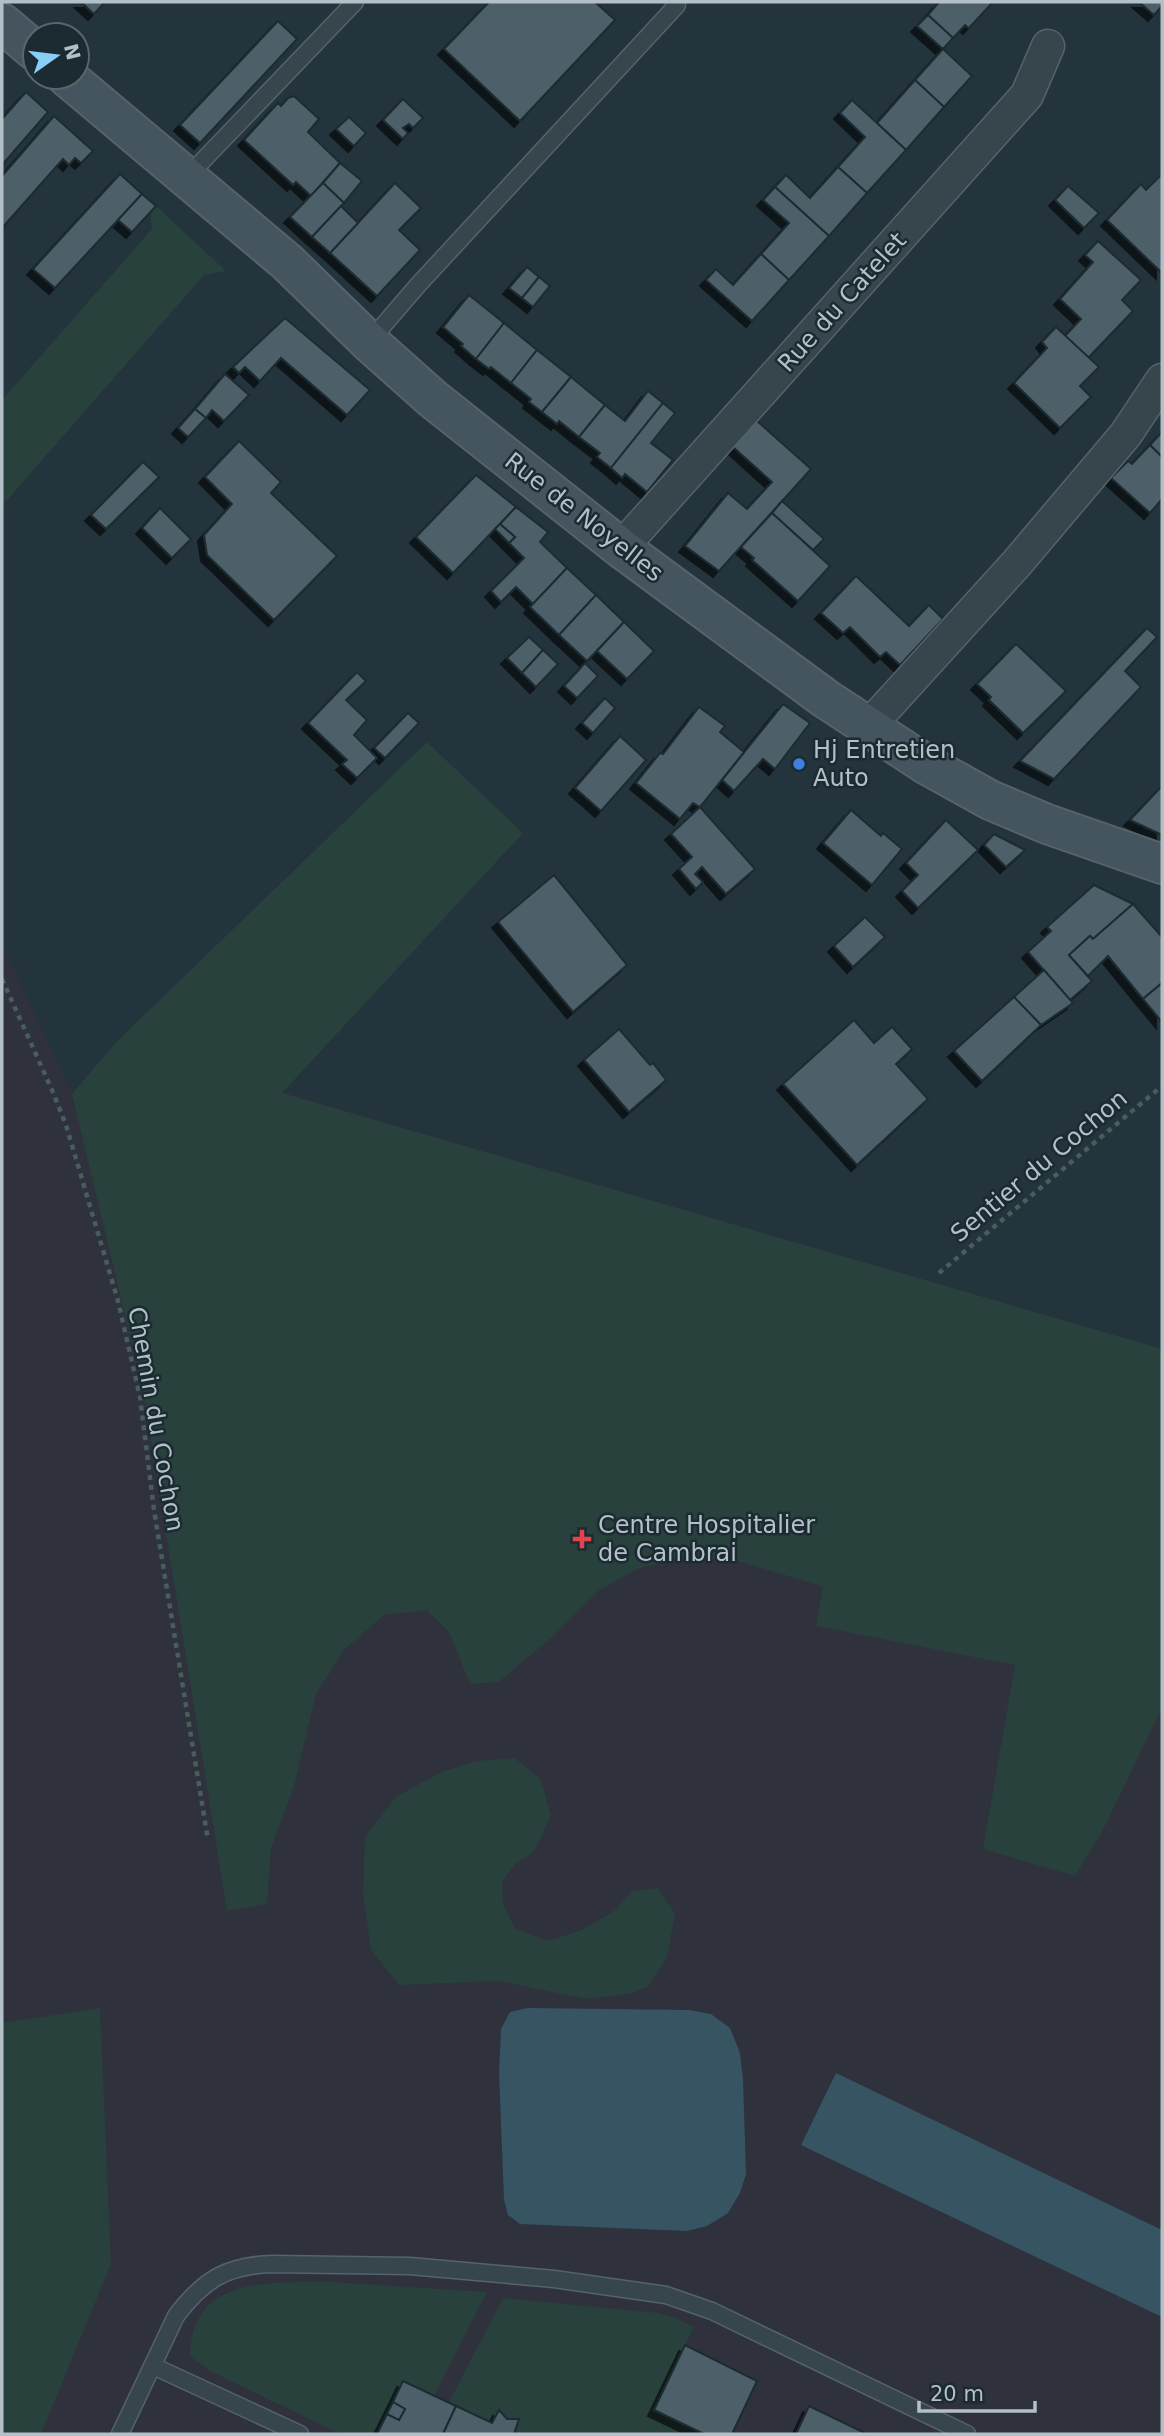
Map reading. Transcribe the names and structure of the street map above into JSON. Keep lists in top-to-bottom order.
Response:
{
  "streets": {
    "street": ["Rue du Catelet", "Rue de Noyelles"],
    "path": ["Sentier du Cochon", "Chemin du Cochon"]
  },
  "crossings": [
    ["Rue du Catelet", "Rue de Noyelles"]
  ],
  "places": {
    "other": ["Hj Entretien Auto"],
    "health": ["Centre Hospitalier de Cambrai"]
  },
  "scale_bar": "20 m",
  "north": "right"
}
